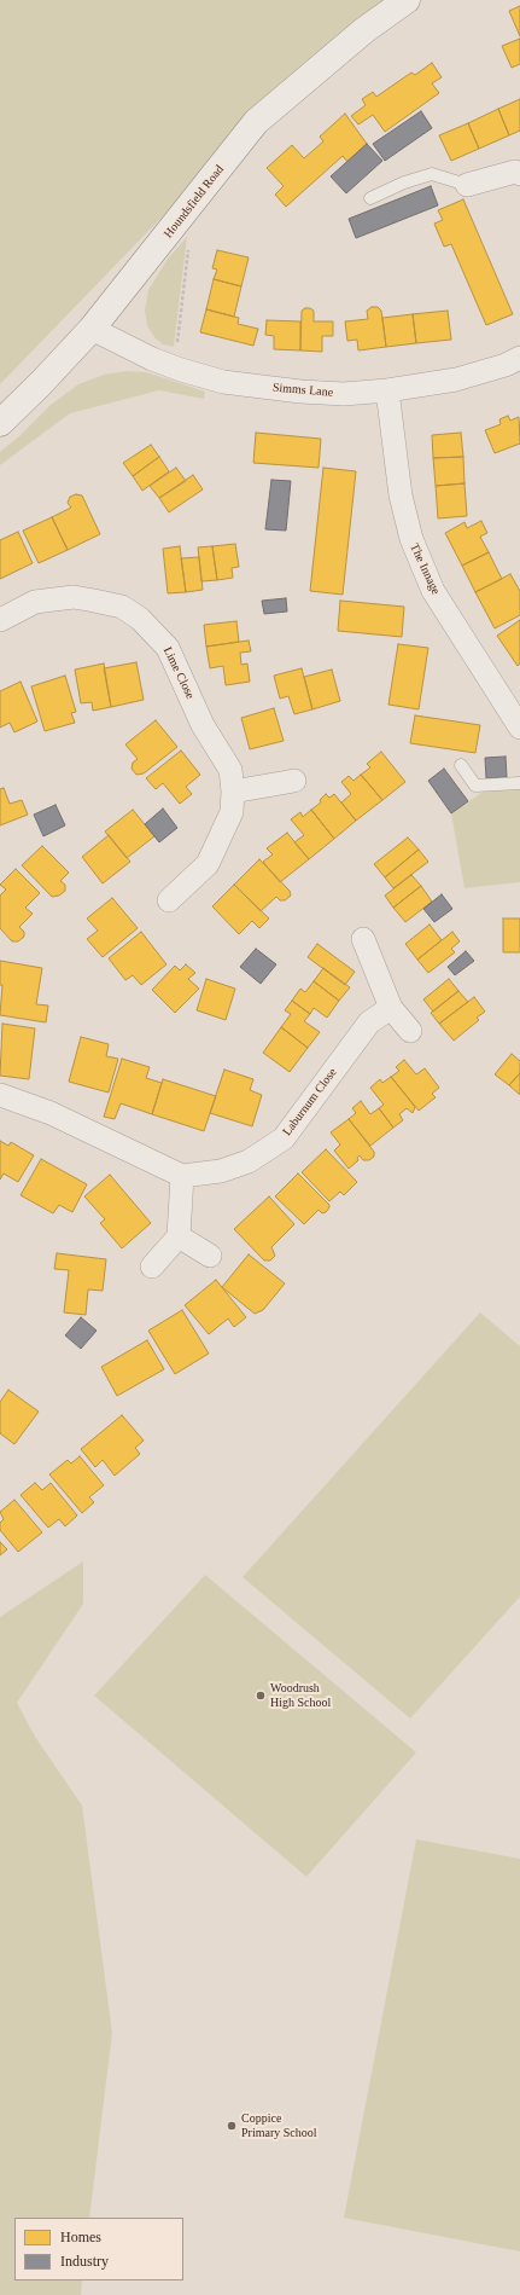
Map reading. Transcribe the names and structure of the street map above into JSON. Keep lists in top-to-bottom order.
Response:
{
  "streets": {
    "street": [
      "Houndsfield Road",
      "Simms Lane",
      "The Innage",
      "Lime Close",
      "Laburnum Close"
    ]
  },
  "crossings": [
    ["Houndsfield Road", "Simms Lane"],
    ["Simms Lane", "The Innage"]
  ],
  "places": ["Woodrush High School", "Coppice Primary School"],
  "legend": ["Homes", "Industry"]
}
